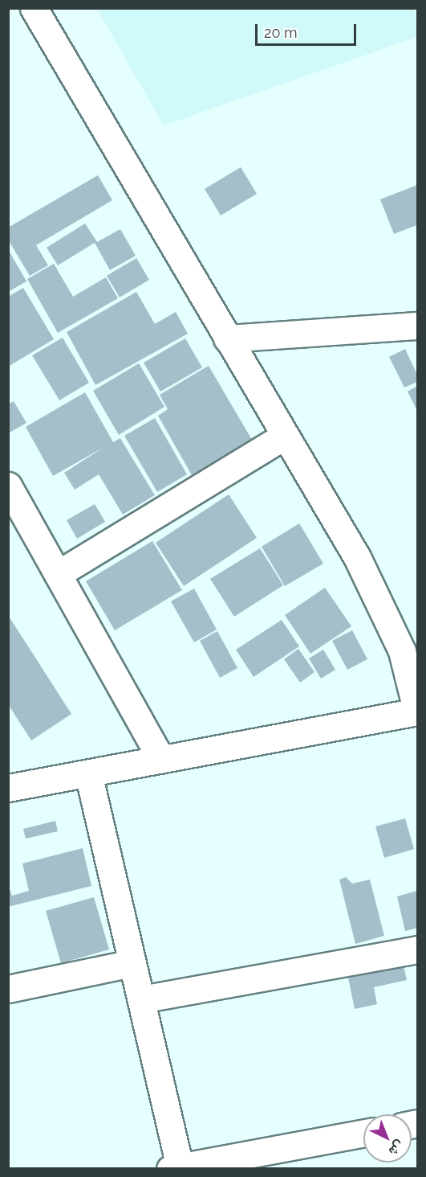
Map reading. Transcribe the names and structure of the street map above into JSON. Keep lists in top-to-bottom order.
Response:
{
  "scale_bar": "20 m",
  "north": "bottom right"
}
